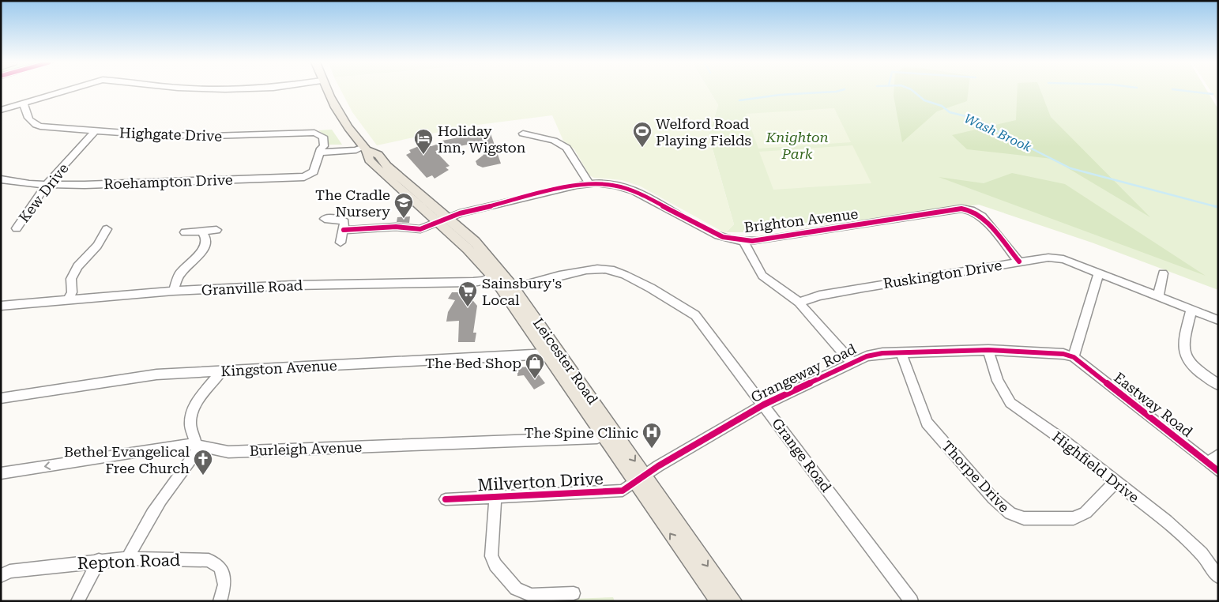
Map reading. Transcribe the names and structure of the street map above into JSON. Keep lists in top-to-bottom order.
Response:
{
  "streets": {
    "main road": ["Leicester Road"],
    "street": [
      "Highgate Drive",
      "Roehampton Drive",
      "Kew Drive",
      "Brighton Avenue",
      "Ruskington Drive",
      "Granville Road",
      "Kingston Avenue",
      "Grangeway Road",
      "Eastway Road",
      "Burleigh Avenue",
      "Grange Road",
      "Highfield Drive",
      "Thorpe Drive",
      "Milverton Drive",
      "Repton Road"
    ]
  },
  "crossings": [
    ["Highgate Drive", "Roehampton Drive"],
    ["Highgate Drive", "Kew Drive"],
    ["Roehampton Drive", "Kew Drive"],
    ["Brighton Avenue", "Ruskington Drive"],
    ["Brighton Avenue", "Leicester Road"],
    ["Granville Road", "Leicester Road"],
    ["Leicester Road", "Kingston Avenue"],
    ["Leicester Road", "Grangeway Road"],
    ["Leicester Road", "Burleigh Avenue"],
    ["Leicester Road", "Grange Road"],
    ["Leicester Road", "Milverton Drive"],
    ["Grangeway Road", "Eastway Road"],
    ["Grangeway Road", "Grange Road"],
    ["Grangeway Road", "Highfield Drive"],
    ["Grangeway Road", "Thorpe Drive"],
    ["Grangeway Road", "Milverton Drive"],
    ["Highfield Drive", "Thorpe Drive"]
  ],
  "water": ["Wash Brook"],
  "parks": ["Knighton Park"],
  "places": {
    "sports": ["Welford Road Playing Fields"],
    "hotel": ["Holiday Inn, Wigston"],
    "school or university": ["The Cradle Nursery"],
    "supermarket": ["Sainsbury's Local"],
    "shop": ["The Bed Shop"],
    "hospital": ["The Spine Clinic"],
    "church": ["Bethel Evangelical Free Church"]
  }
}
